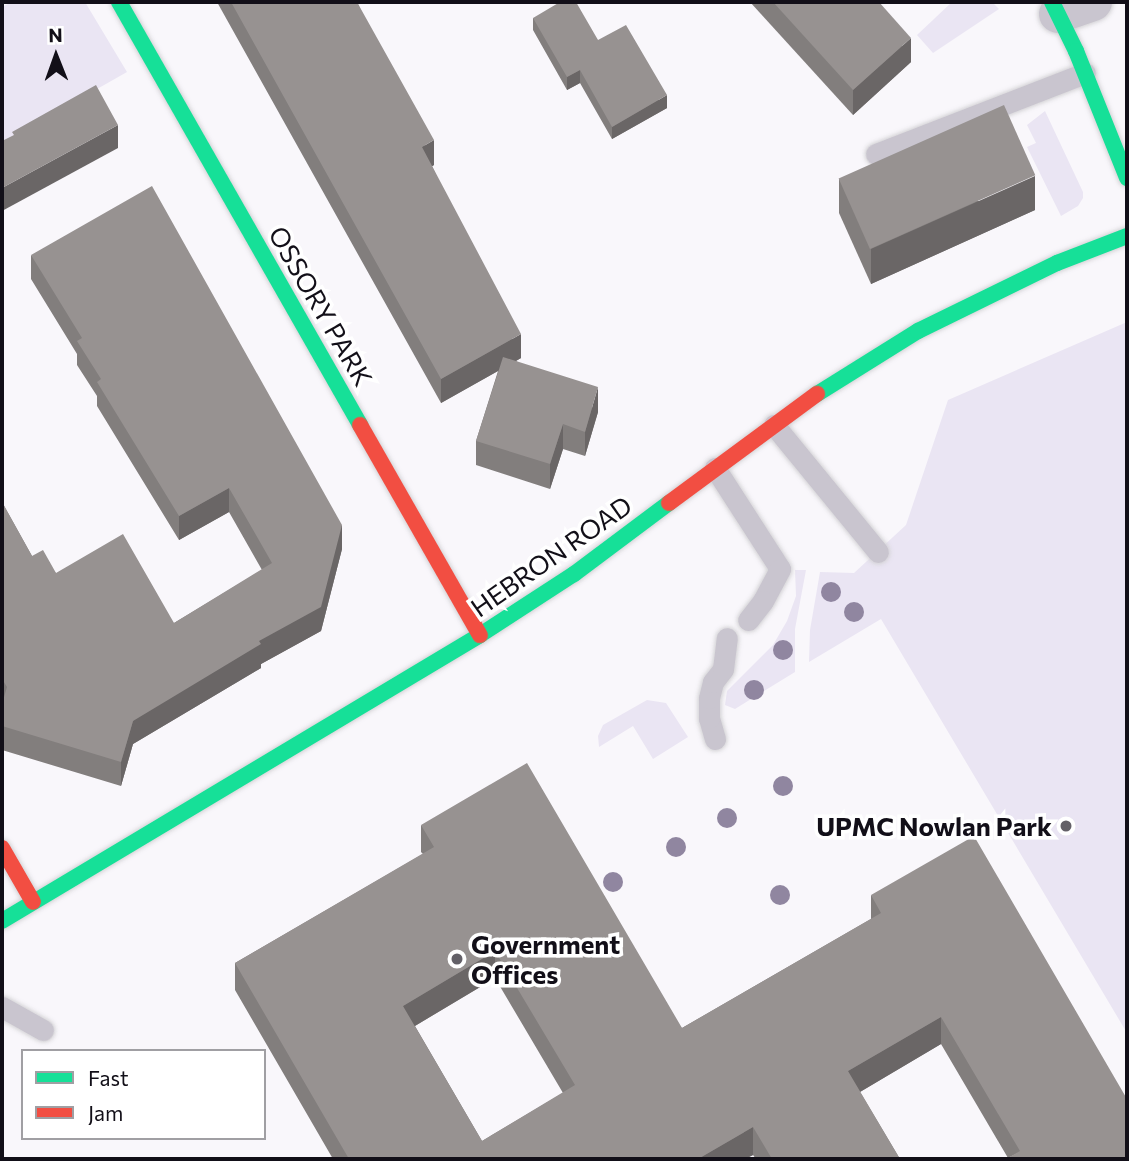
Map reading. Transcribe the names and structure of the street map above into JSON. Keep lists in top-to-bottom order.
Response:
{
  "streets": {
    "street": ["OSSORY PARK", "HEBRON ROAD"]
  },
  "crossings": [
    ["OSSORY PARK", "HEBRON ROAD"]
  ],
  "places": ["UPMC Nowlan Park", "Government Offices"],
  "legend": ["Fast", "Jam"],
  "north": "top"
}
